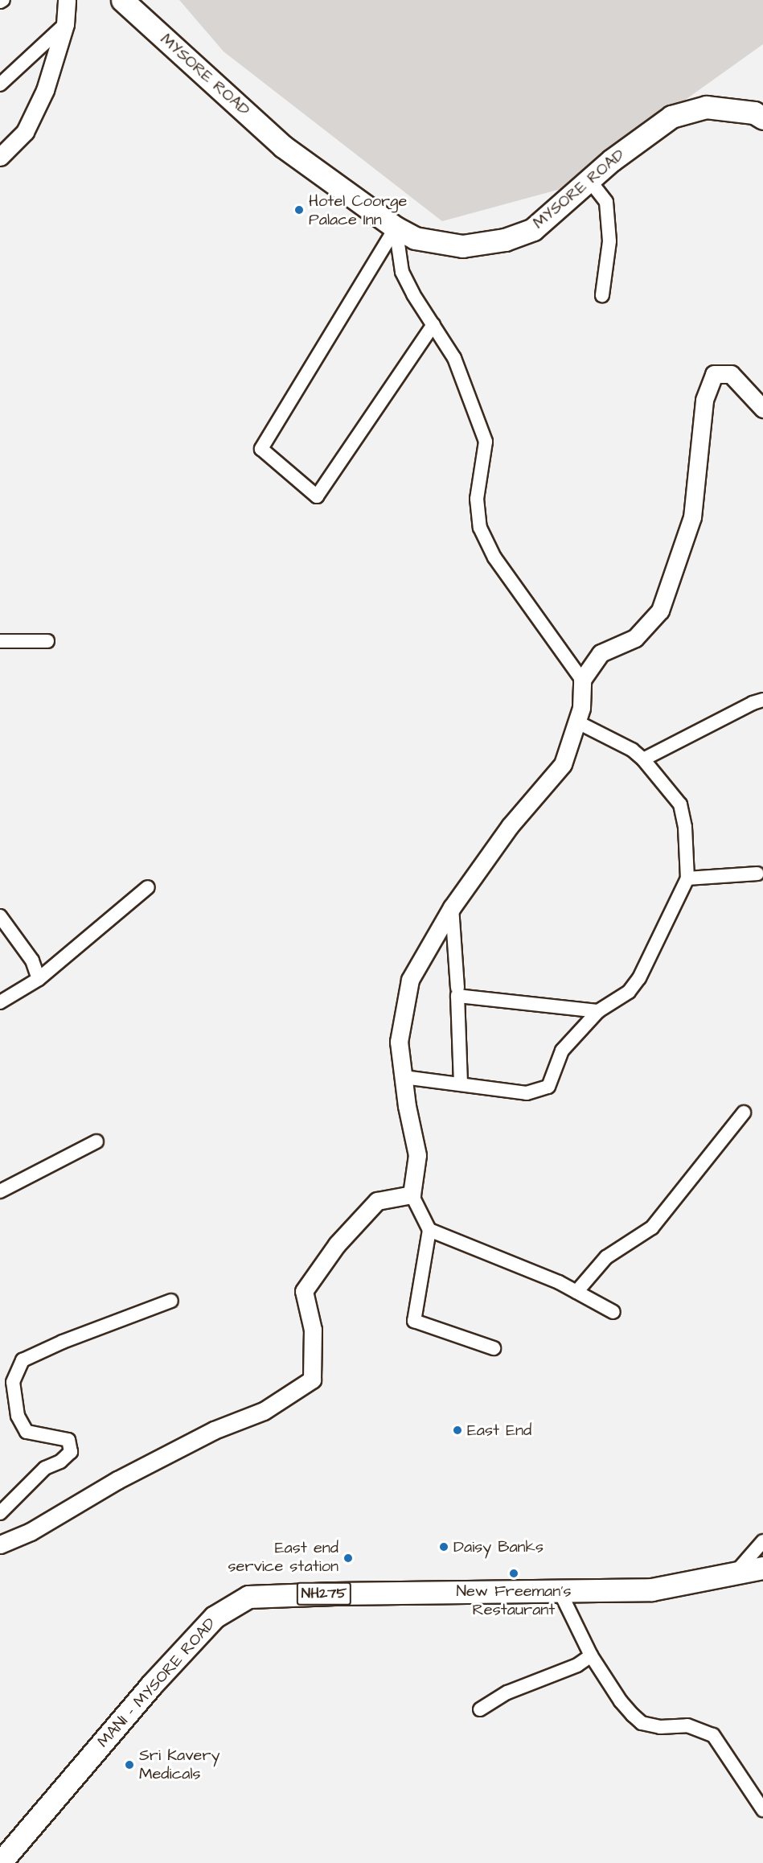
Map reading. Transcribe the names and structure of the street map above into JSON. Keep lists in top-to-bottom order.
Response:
{
  "streets": {
    "highway": ["MYSORE ROAD", "NH275", "MANI - MYSORE ROAD"]
  },
  "places": [
    "Hotel Coorge Palace Inn",
    "East End",
    "Daisy Banks",
    "East end service station",
    "New Freeman's Restaurant",
    "Sri Kavery Medicals"
  ]
}
